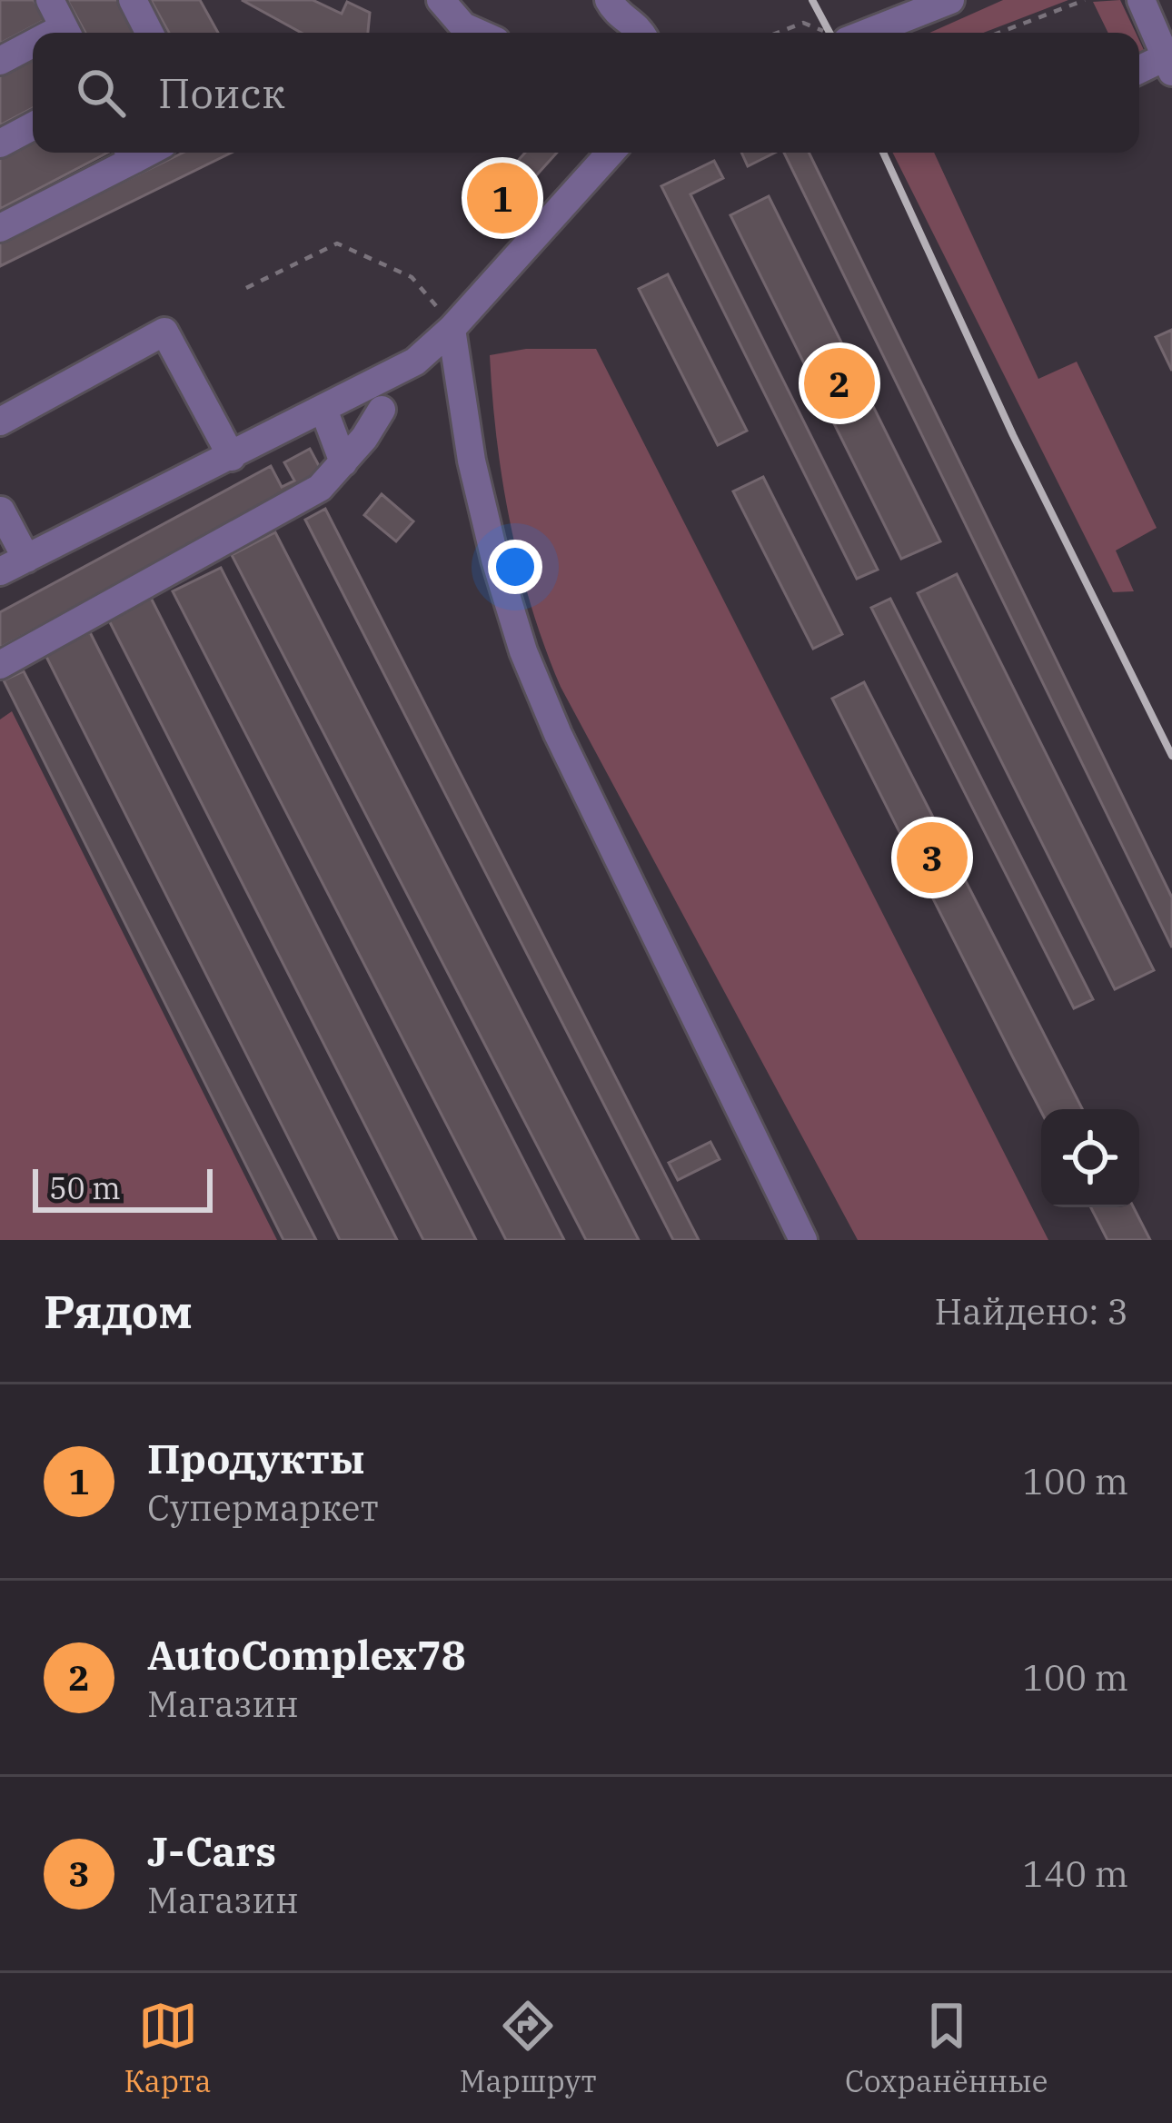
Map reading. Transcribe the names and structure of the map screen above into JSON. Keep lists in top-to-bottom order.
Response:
{
  "scale_bar": "50 m",
  "page": {
    "search": "Поиск",
    "pins": ["1", "2", "3"],
    "scale": "50 m",
    "heading": ["Рядом", "Найдено: 3"],
    "list": [
      {
        "mark": "1",
        "name": "Продукты",
        "note": "Супермаркет",
        "value": "100 m"
      },
      {
        "mark": "2",
        "name": "AutoComplex78",
        "note": "Магазин",
        "value": "100 m"
      },
      {
        "mark": "3",
        "name": "J-Cars",
        "note": "Магазин",
        "value": "140 m"
      }
    ],
    "nav": ["Карта", "Маршрут", "Сохранённые"]
  }
}
